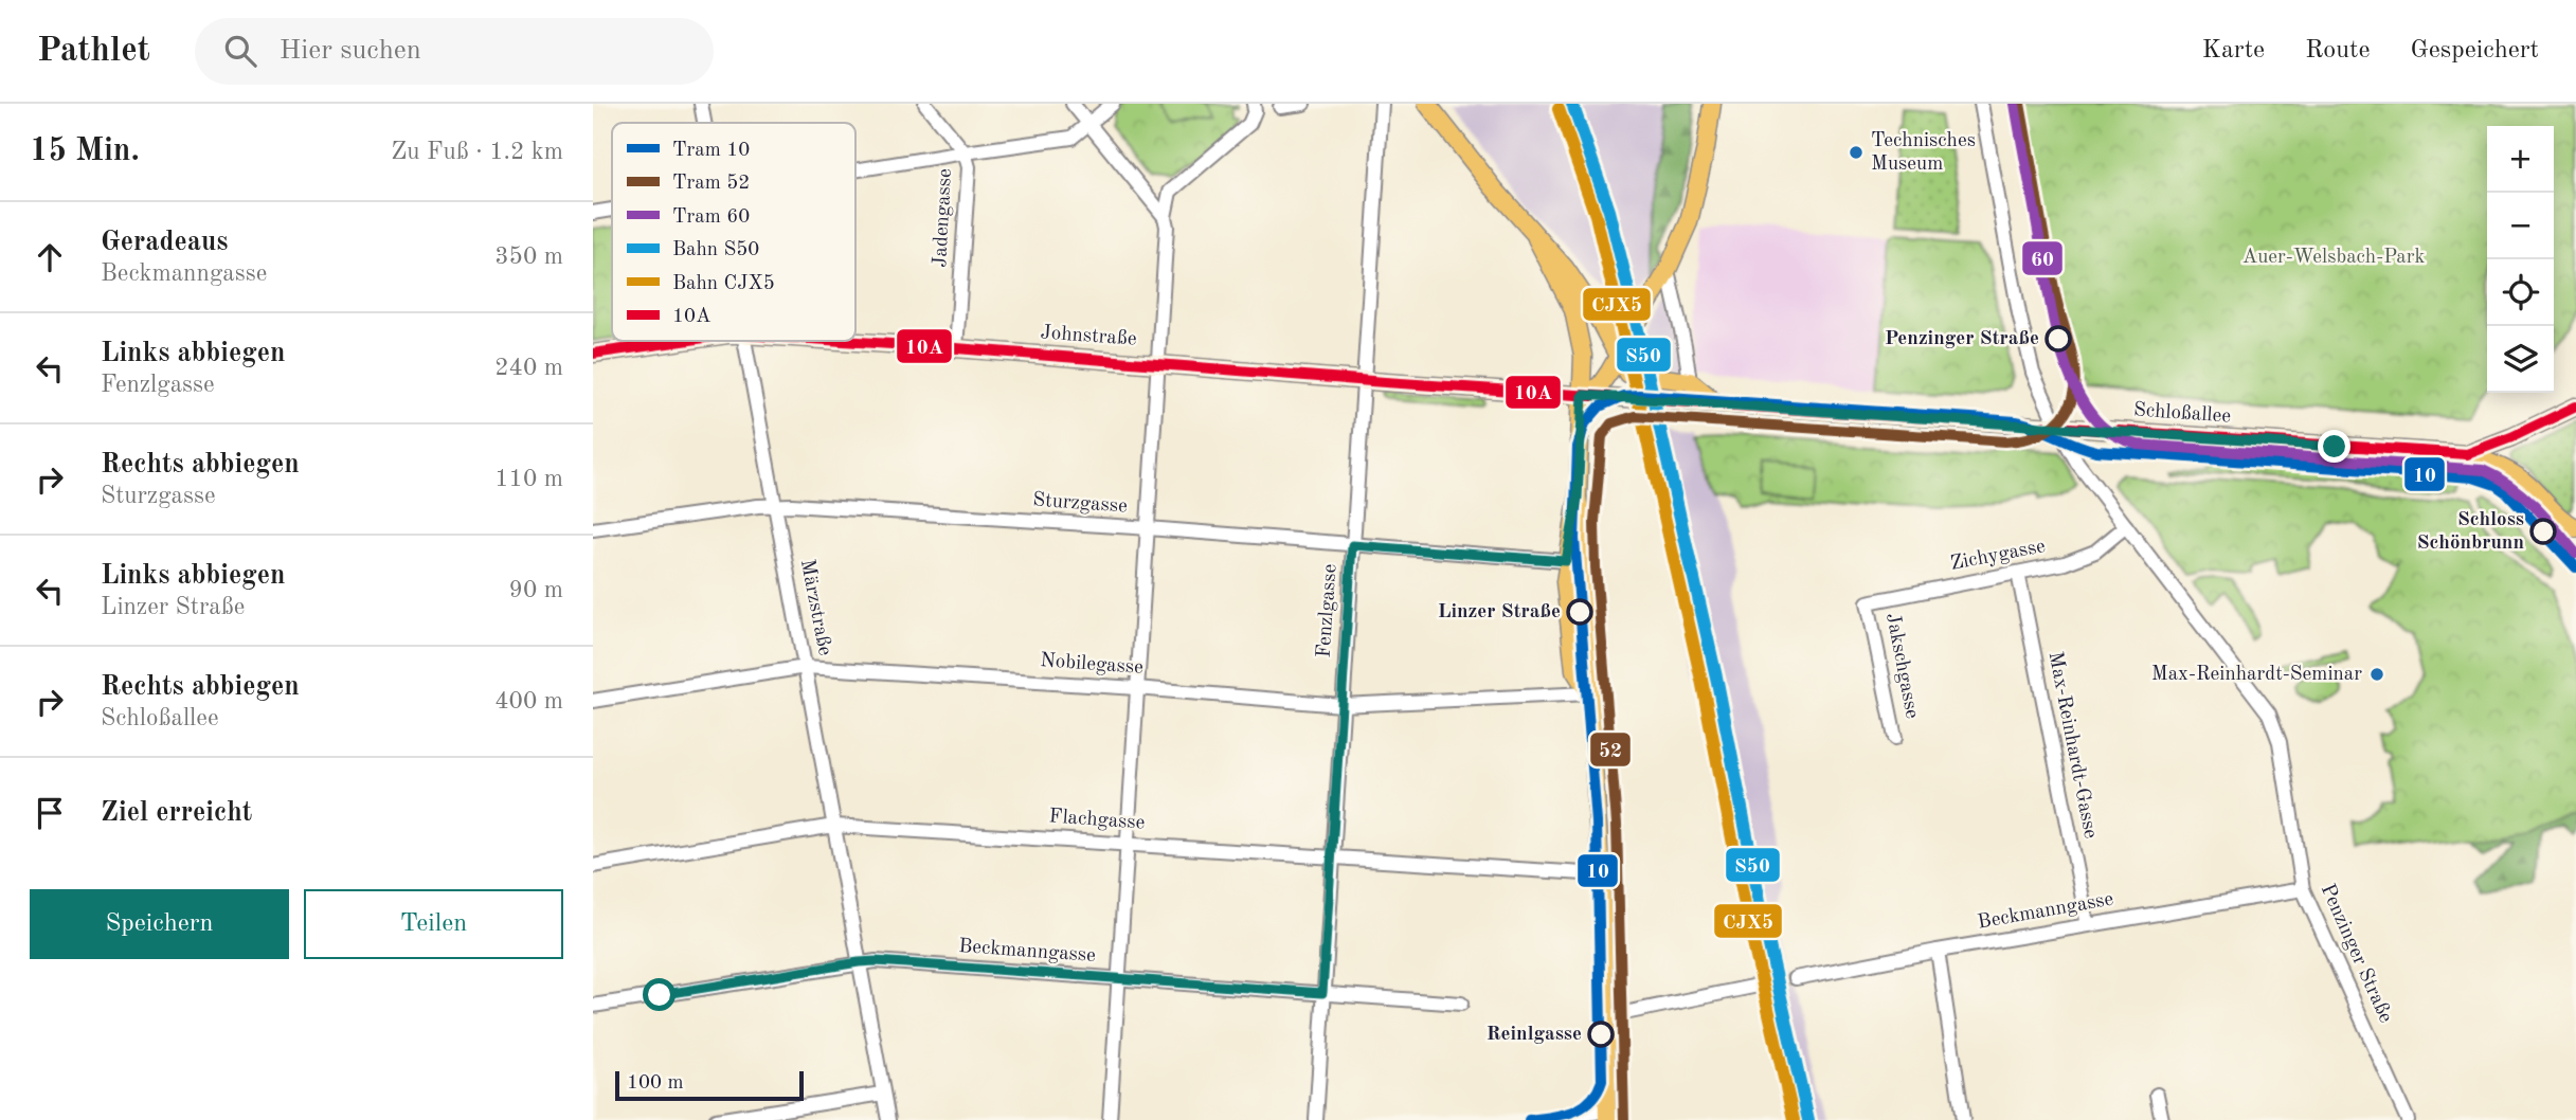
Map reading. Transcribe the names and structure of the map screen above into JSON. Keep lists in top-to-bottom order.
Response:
{
  "streets": {
    "main road": ["Johnstraße", "Schloßallee"],
    "street": [
      "Jadengasse",
      "Sturzgasse",
      "Zichygasse",
      "Märzstraße",
      "Fenzlgasse",
      "Nobilegasse",
      "Jakschgasse",
      "Max-Reinhardt-Gasse",
      "Flachgasse",
      "Beckmanngasse",
      "Penzinger Straße"
    ]
  },
  "crossings": [
    ["Jadengasse", "Johnstraße"],
    ["Johnstraße", "Schloßallee"],
    ["Johnstraße", "Fenzlgasse"],
    ["Schloßallee", "Penzinger Straße"],
    ["Sturzgasse", "Märzstraße"],
    ["Sturzgasse", "Fenzlgasse"],
    ["Zichygasse", "Jakschgasse"],
    ["Zichygasse", "Max-Reinhardt-Gasse"],
    ["Zichygasse", "Penzinger Straße"],
    ["Märzstraße", "Nobilegasse"],
    ["Märzstraße", "Flachgasse"],
    ["Märzstraße", "Beckmanngasse"],
    ["Fenzlgasse", "Nobilegasse"],
    ["Fenzlgasse", "Flachgasse"],
    ["Fenzlgasse", "Beckmanngasse"],
    ["Max-Reinhardt-Gasse", "Beckmanngasse"],
    ["Beckmanngasse", "Penzinger Straße"]
  ],
  "parks": ["Auer-Welsbach-Park"],
  "places": [
    "Technisches Museum",
    "Penzinger Straße",
    "Schloss Schönbrunn",
    "Linzer Straße",
    "Max-Reinhardt-Seminar",
    "Reinlgasse"
  ],
  "lines": [
    "tram line 52",
    "tram line 60",
    "rail line S50",
    "rail line CJX5",
    "transit line 10A",
    "tram line 10"
  ],
  "legend": [
    "Tram 10",
    "Tram 52",
    "Tram 60",
    "Bahn S50",
    "Bahn CJX5",
    "10A"
  ],
  "scale_bar": "100 m",
  "page": {
    "header": "Pathlet",
    "search": "Hier suchen",
    "nav": ["Karte", "Route", "Gespeichert"],
    "heading": ["15 Min.", "Zu Fuß · 1.2 km"],
    "map_buttons": ["+", "−"],
    "list": [
      ["Geradeaus", "Beckmanngasse", "350 m"],
      ["Links abbiegen", "Fenzlgasse", "240 m"],
      ["Rechts abbiegen", "Sturzgasse", "110 m"],
      ["Links abbiegen", "Linzer Straße", "90 m"],
      ["Rechts abbiegen", "Schloßallee", "400 m"],
      "Ziel erreicht"
    ],
    "buttons": ["Speichern", "Teilen"],
    "scale": "100 m"
  }
}
